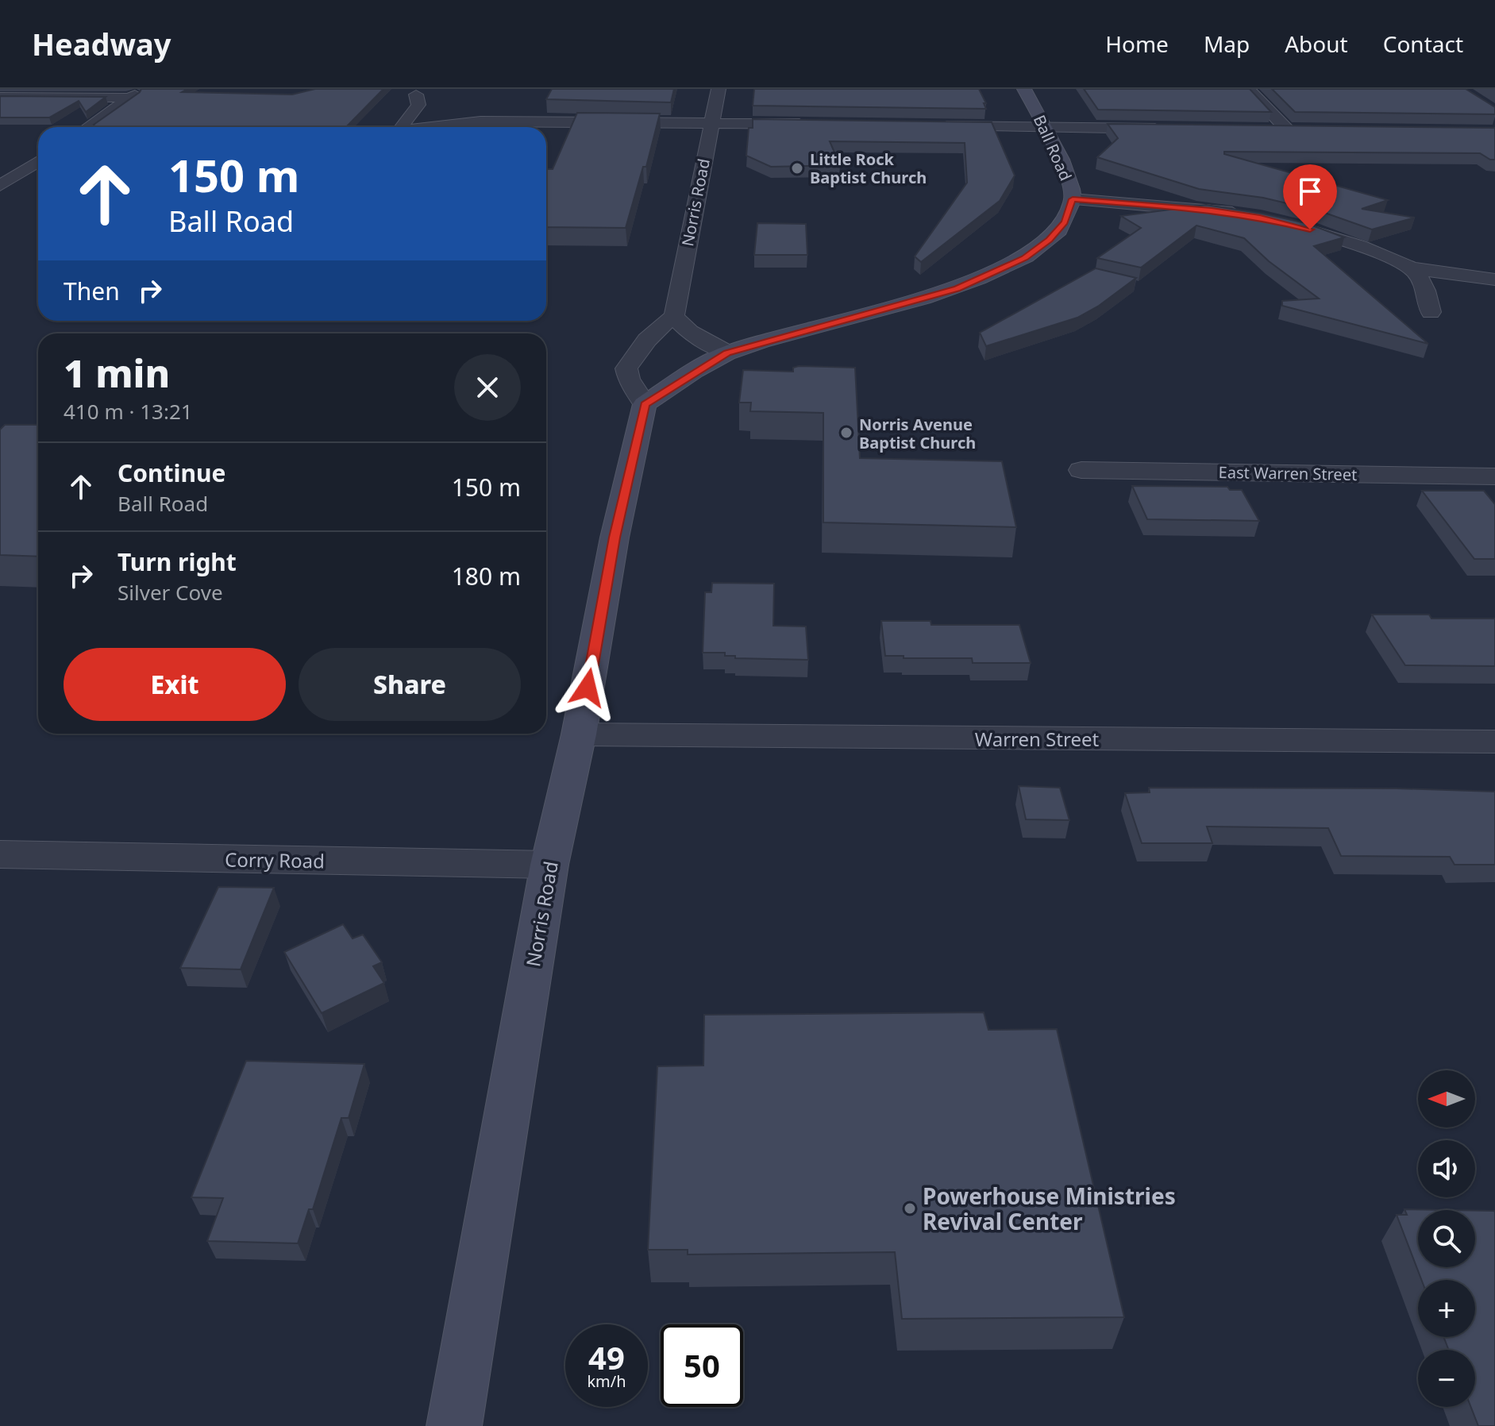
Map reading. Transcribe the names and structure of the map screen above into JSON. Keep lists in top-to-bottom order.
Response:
{
  "streets": {
    "main road": ["Ball Road", "Norris Road"],
    "street": ["East Warren Street", "Warren Street", "Corry Road"]
  },
  "crossings": [
    ["Norris Road", "Warren Street"],
    ["Norris Road", "Corry Road"]
  ],
  "places": ["Little Rock Baptist Church", "Norris Avenue Baptist Church", "Powerhouse Ministries Revival Center"],
  "north": "left",
  "page": {
    "header": "Headway",
    "nav": [
      "Home",
      "Map",
      "About",
      "Contact"
    ],
    "turn": ["150 m", "Ball Road"],
    "then": "Then",
    "heading": ["1 min", "410 m · 13:21"],
    "list": [
      {
        "name": "Continue",
        "note": "Ball Road",
        "value": "150 m"
      },
      {
        "name": "Turn right",
        "note": "Silver Cove",
        "value": "180 m"
      }
    ],
    "buttons": ["Exit", "Share"],
    "map_buttons": ["+", "−"],
    "speed": "49 km/h",
    "limit": "50"
  }
}
